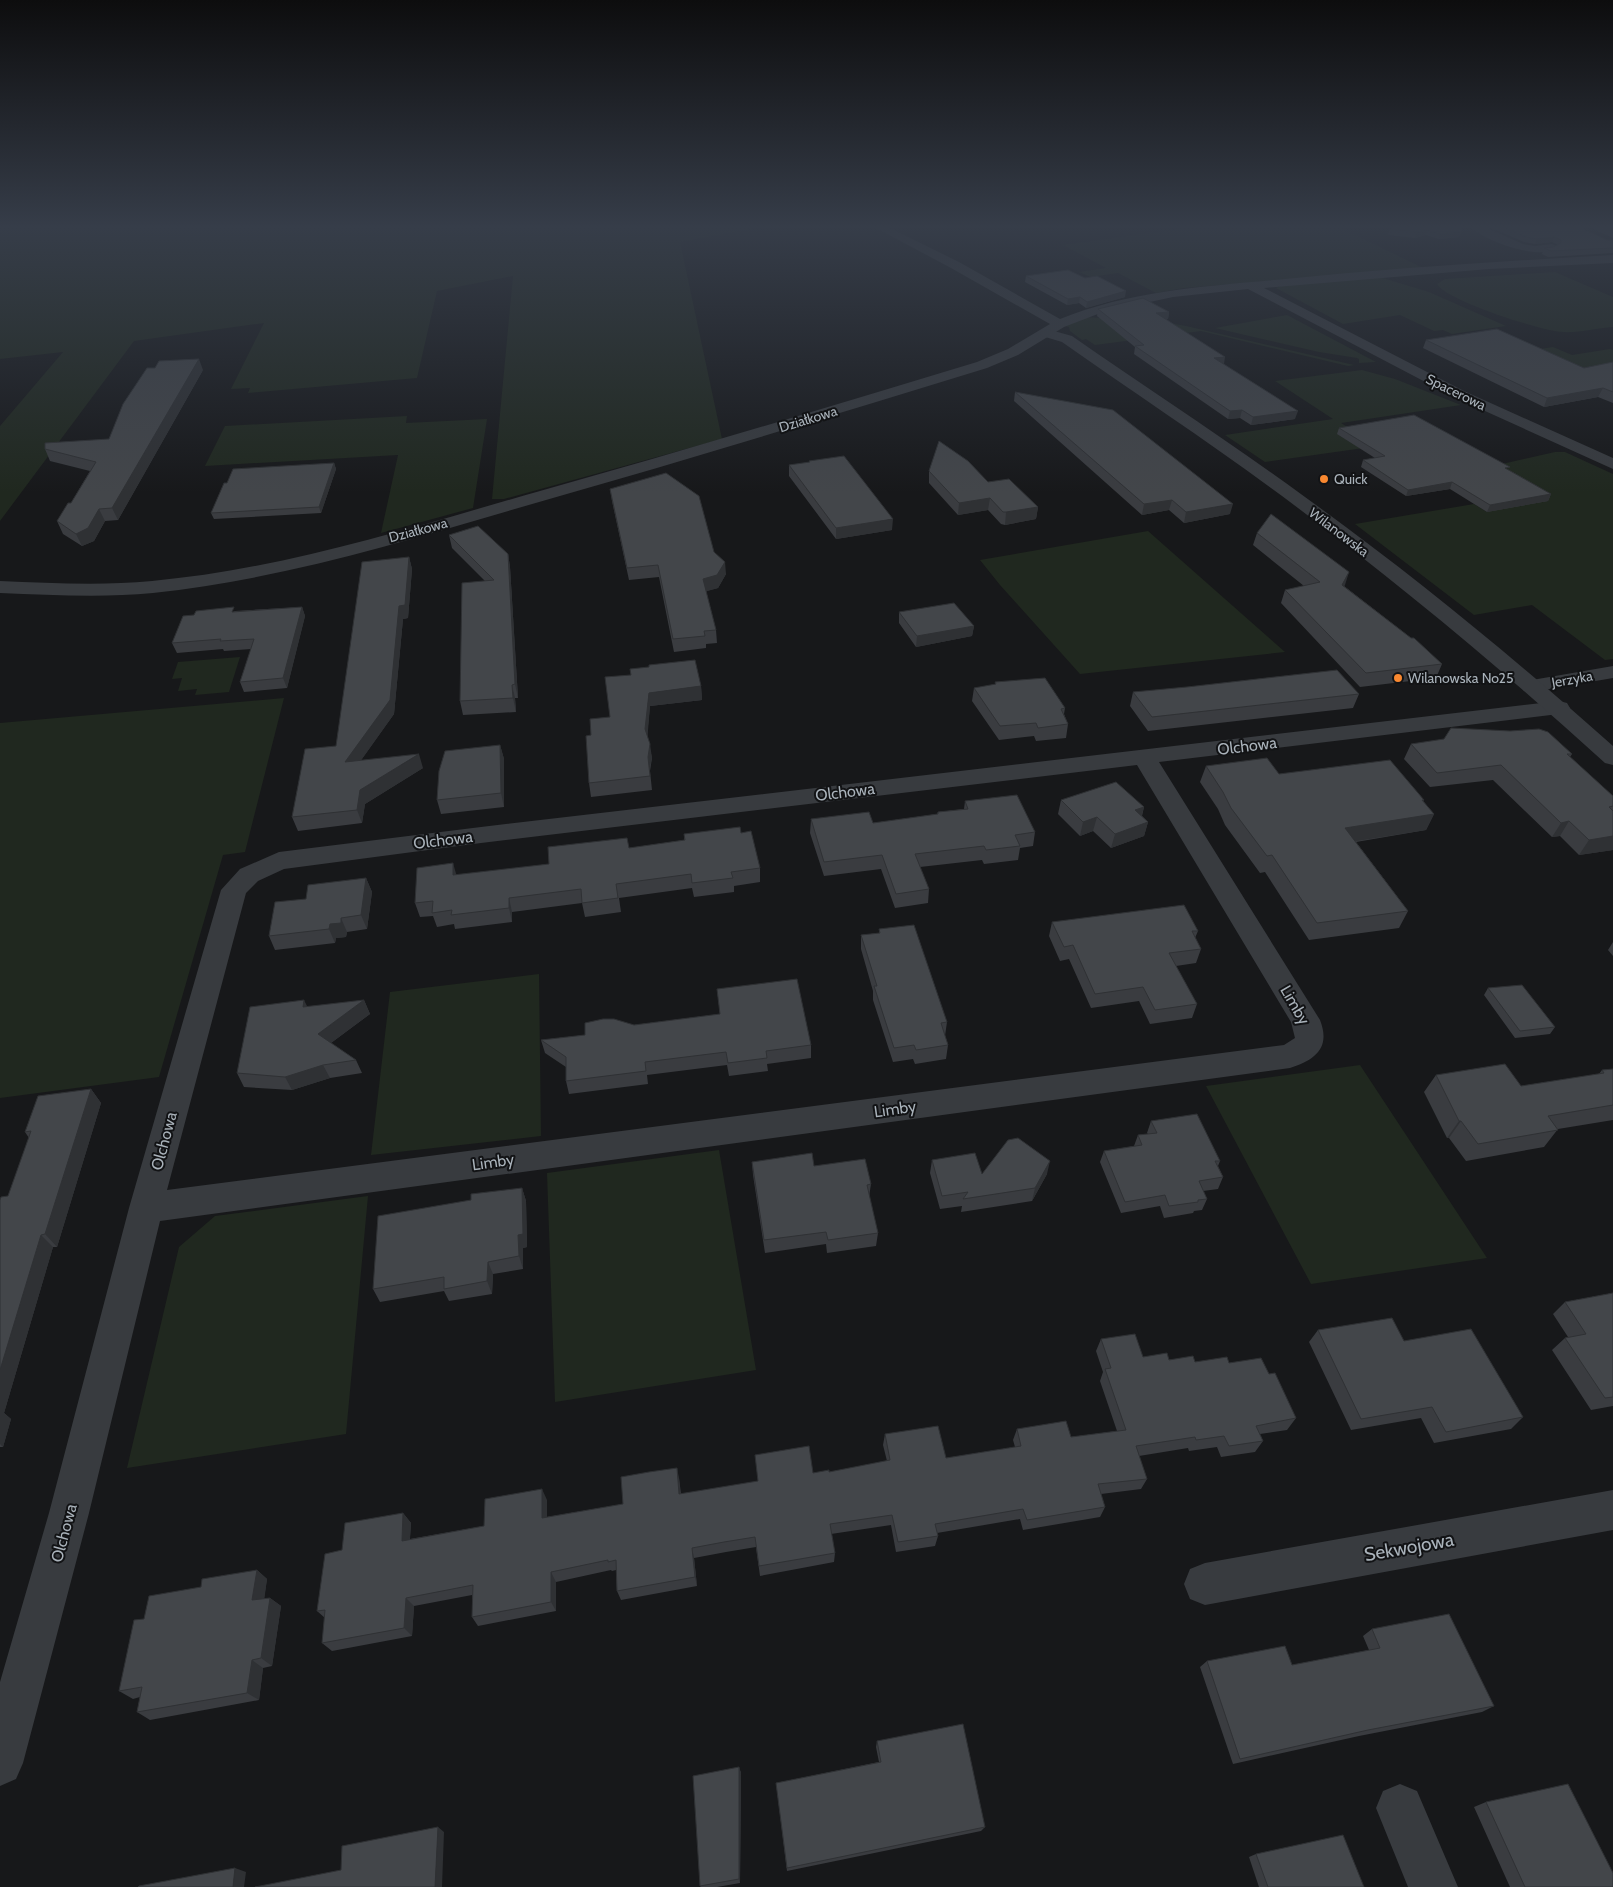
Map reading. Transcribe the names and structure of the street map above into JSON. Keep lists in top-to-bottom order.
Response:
{
  "streets": {
    "street": [
      "Spacerowa",
      "Działkowa",
      "Wilanowska",
      "Jerzyka",
      "Olchowa",
      "Limby",
      "Sekwojowa"
    ]
  },
  "crossings": [
    ["Działkowa", "Wilanowska"],
    ["Wilanowska", "Jerzyka"],
    ["Wilanowska", "Olchowa"],
    ["Olchowa", "Limby"]
  ],
  "places": ["Quick", "Wilanowska No25"]
}
